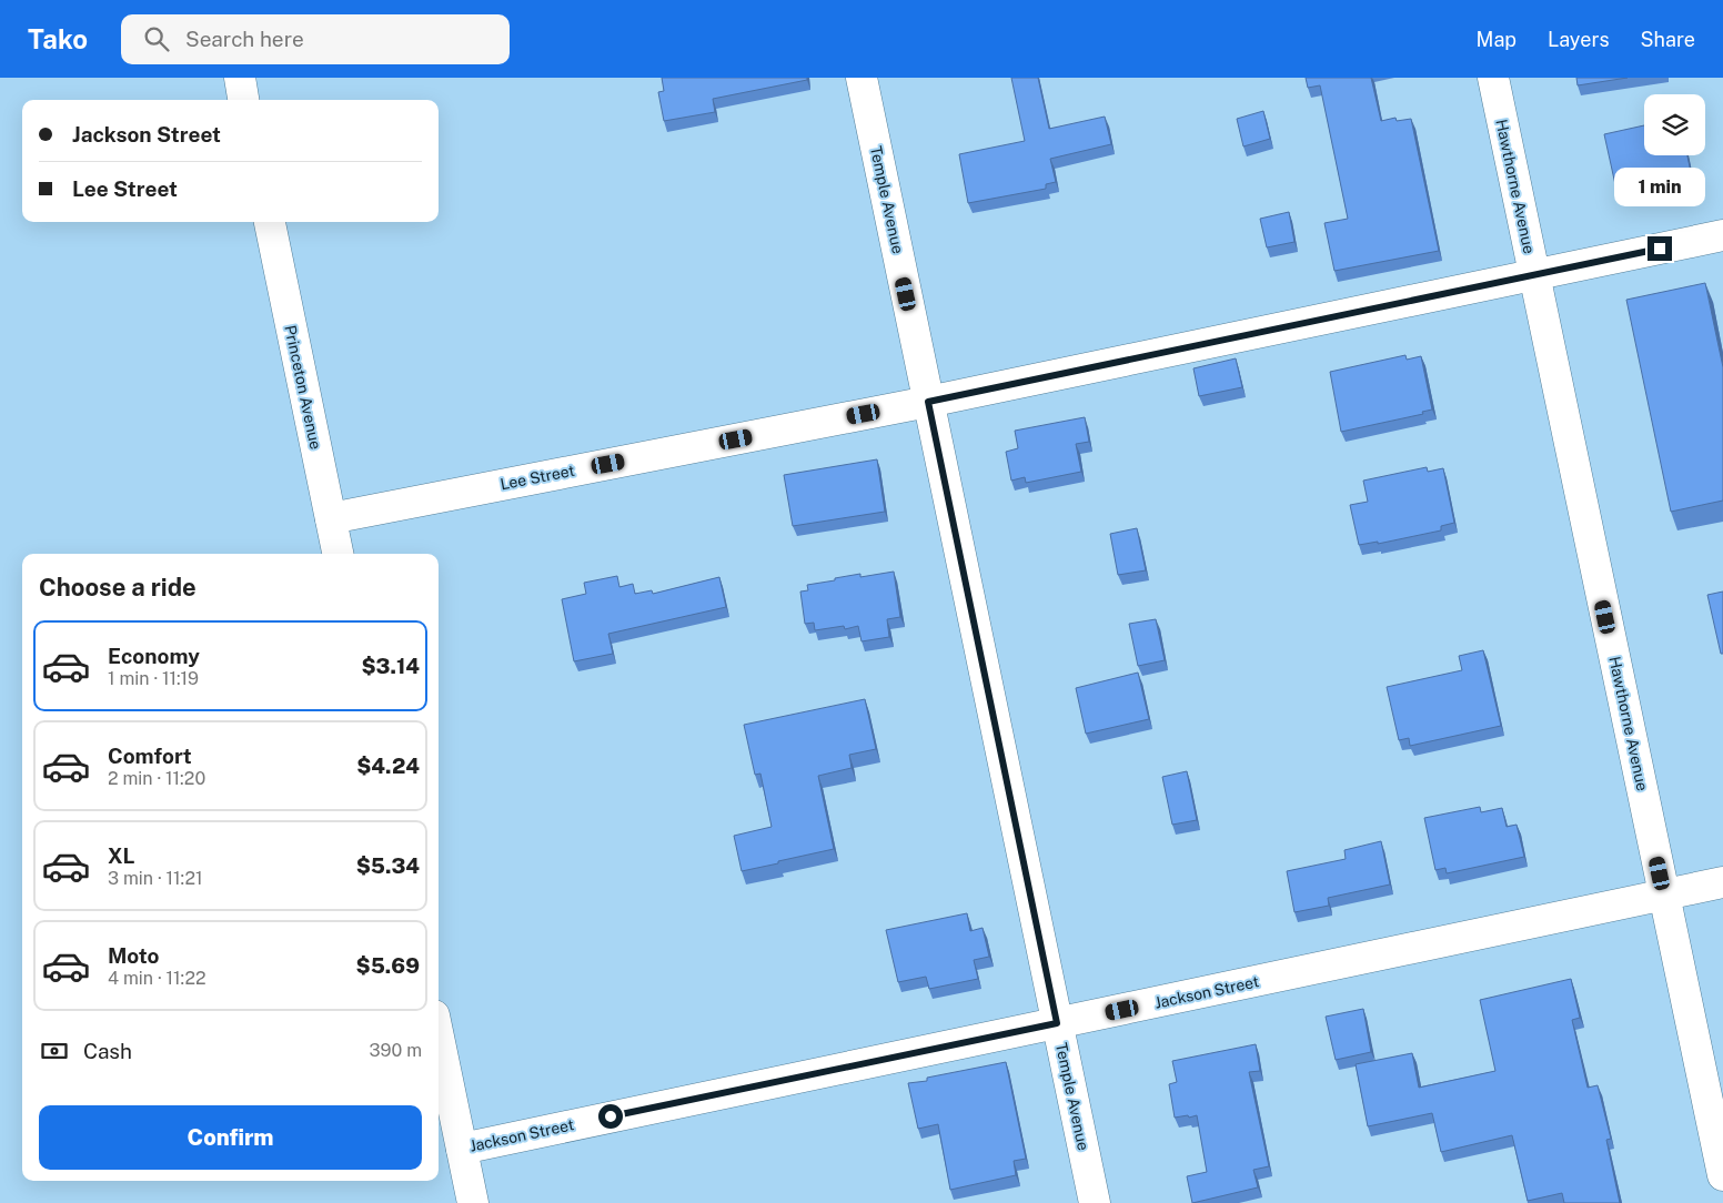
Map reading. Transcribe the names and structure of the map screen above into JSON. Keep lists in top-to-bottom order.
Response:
{
  "streets": {
    "street": [
      "Hawthorne Avenue",
      "Temple Avenue",
      "Princeton Avenue",
      "Lee Street",
      "Jackson Street"
    ]
  },
  "crossings": [
    ["Hawthorne Avenue", "Lee Street"],
    ["Hawthorne Avenue", "Jackson Street"],
    ["Temple Avenue", "Lee Street"],
    ["Temple Avenue", "Jackson Street"],
    ["Princeton Avenue", "Lee Street"]
  ],
  "page": {
    "header": "Tako",
    "search": "Search here",
    "nav": ["Map", "Layers", "Share"],
    "banner": ["Jackson Street", "Lee Street"],
    "bubble": "1 min",
    "heading": "Choose a ride",
    "list": [
      {
        "name": "Economy",
        "note": "1 min · 11:19",
        "value": "$3.14"
      },
      {
        "name": "Comfort",
        "note": "2 min · 11:20",
        "value": "$4.24"
      },
      {
        "name": "XL",
        "note": "3 min · 11:21",
        "value": "$5.34"
      },
      {
        "name": "Moto",
        "note": "4 min · 11:22",
        "value": "$5.69"
      }
    ],
    "pay": ["Cash", "390 m"],
    "buttons": "Confirm"
  }
}
